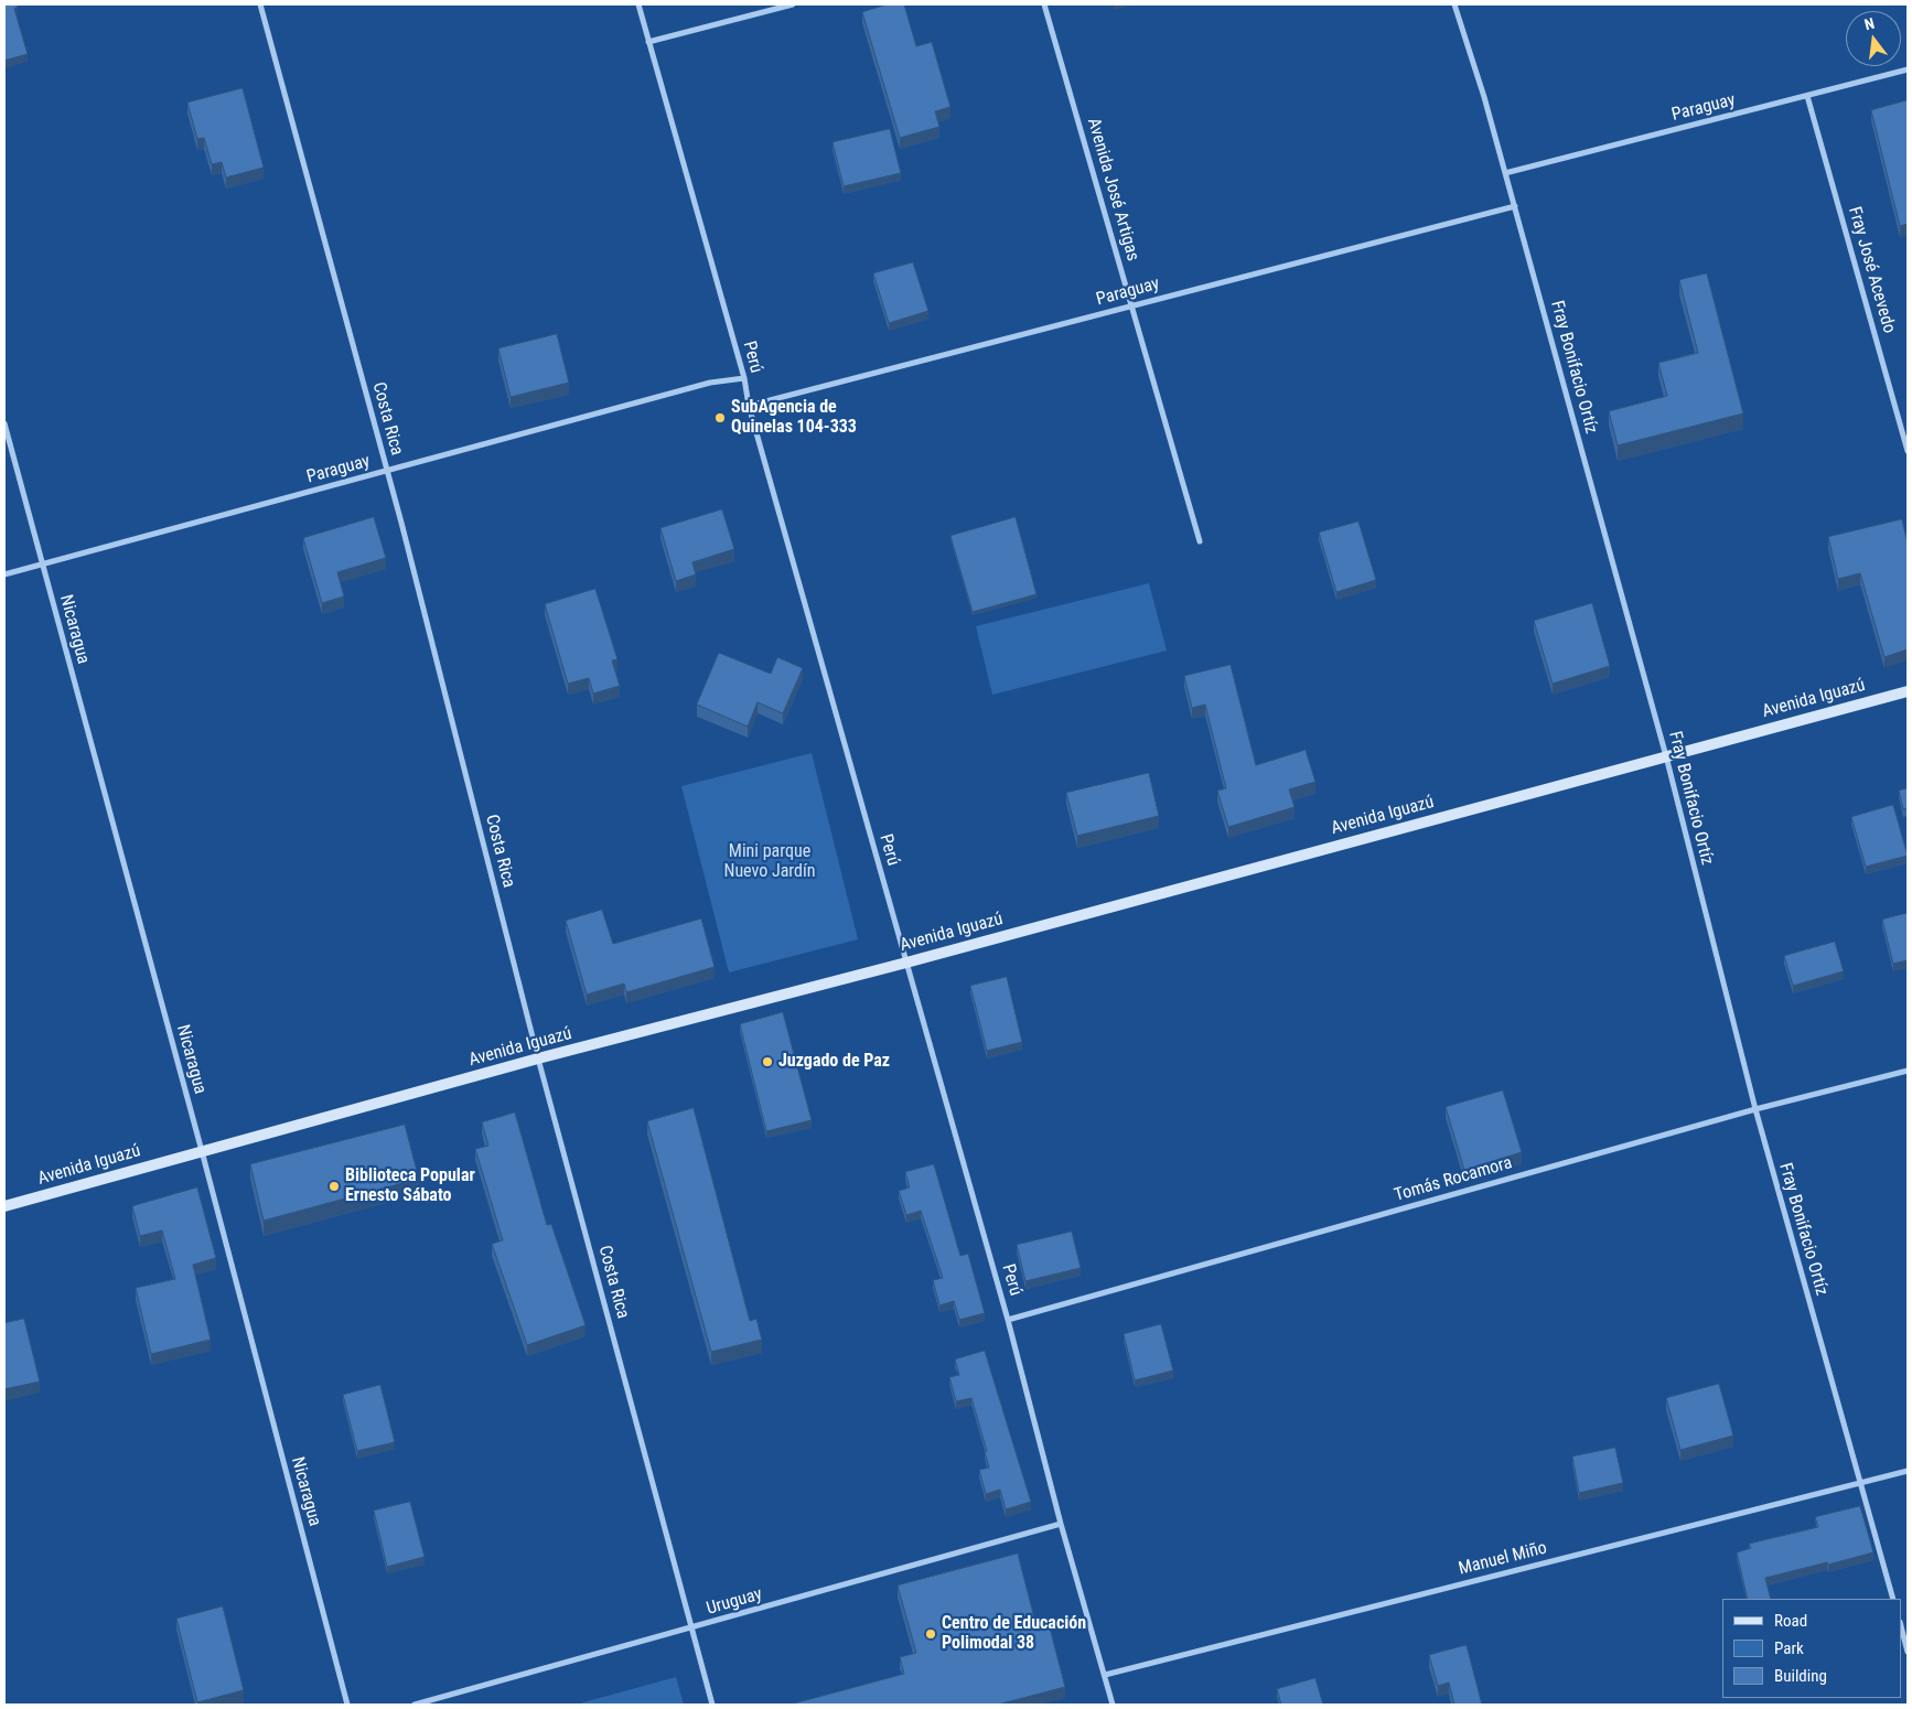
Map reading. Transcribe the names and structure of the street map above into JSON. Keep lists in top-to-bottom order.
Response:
{
  "streets": {
    "main road": ["Avenida Iguazú"],
    "street": [
      "Paraguay",
      "Avenida José Artigas",
      "Fray José Acevedo",
      "Perú",
      "Fray Bonifacio Ortíz",
      "Costa Rica",
      "Nicaragua",
      "Tomás Rocamora",
      "Manuel Miño",
      "Uruguay"
    ]
  },
  "crossings": [
    ["Paraguay", "Avenida José Artigas"],
    ["Paraguay", "Fray José Acevedo"],
    ["Paraguay", "Perú"],
    ["Paraguay", "Fray Bonifacio Ortíz"],
    ["Paraguay", "Costa Rica"],
    ["Paraguay", "Nicaragua"],
    ["Perú", "Avenida Iguazú"],
    ["Perú", "Tomás Rocamora"],
    ["Perú", "Manuel Miño"],
    ["Perú", "Uruguay"],
    ["Fray Bonifacio Ortíz", "Avenida Iguazú"],
    ["Fray Bonifacio Ortíz", "Tomás Rocamora"],
    ["Fray Bonifacio Ortíz", "Manuel Miño"],
    ["Costa Rica", "Avenida Iguazú"],
    ["Costa Rica", "Uruguay"],
    ["Nicaragua", "Avenida Iguazú"]
  ],
  "parks": ["Mini parque Nuevo Jardín"],
  "places": [
    "SubAgencia de Quinelas 104-333",
    "Juzgado de Paz",
    "Biblioteca Popular Ernesto Sábato",
    "Centro de Educación Polimodal 38"
  ],
  "legend": ["Road", "Park", "Building"],
  "north": "top"
}
